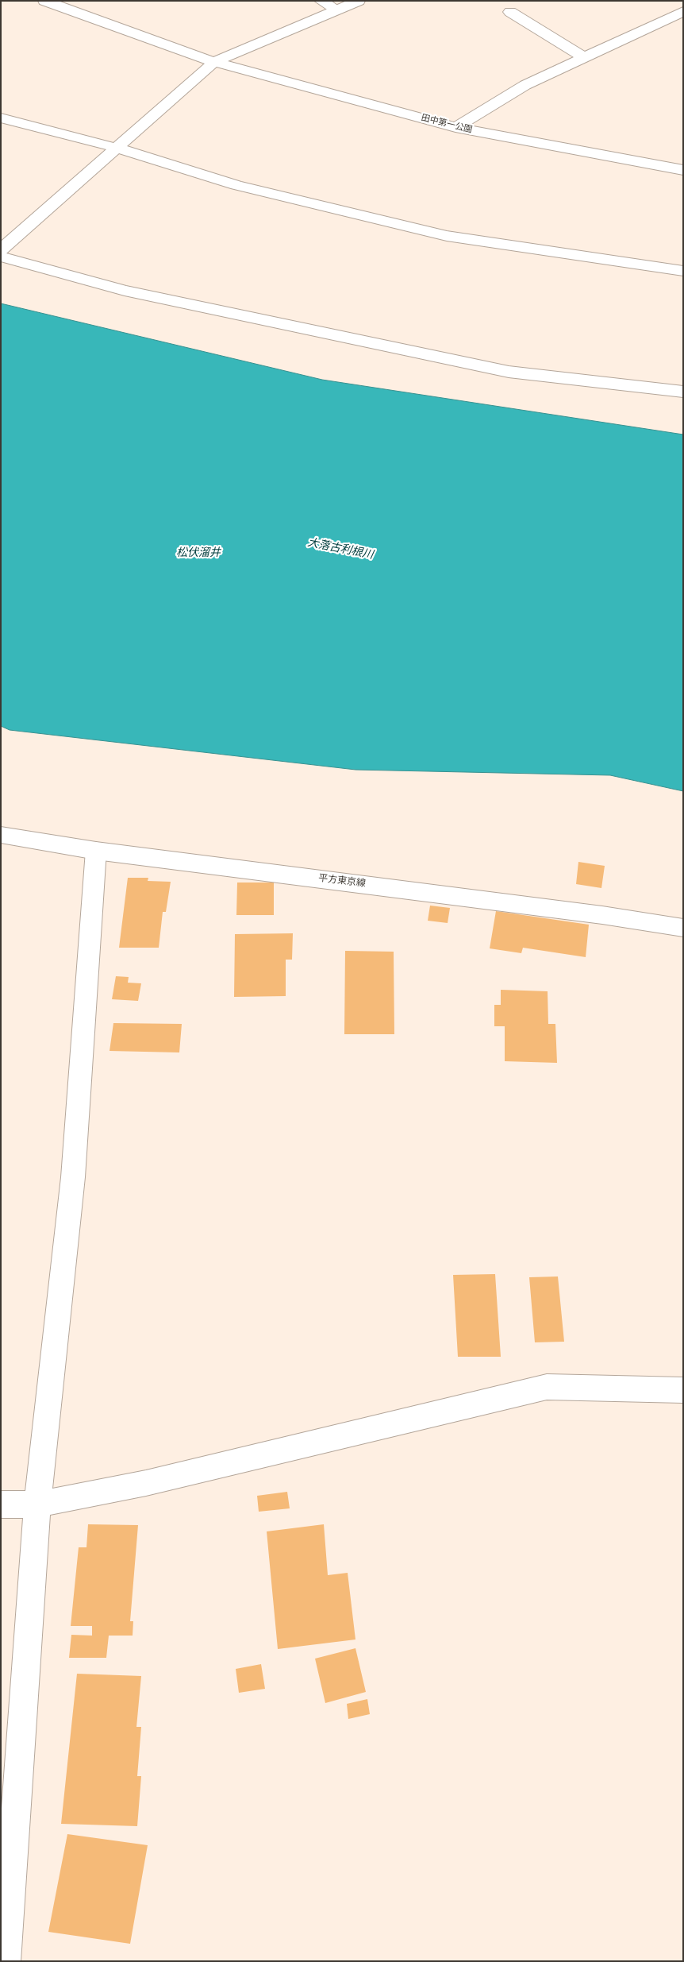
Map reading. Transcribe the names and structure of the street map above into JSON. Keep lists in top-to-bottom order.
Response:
{
  "streets": {
    "street": ["田中第一公園", "平方東京線"]
  },
  "water": ["大落古利根川", "松伏溜井"]
}
